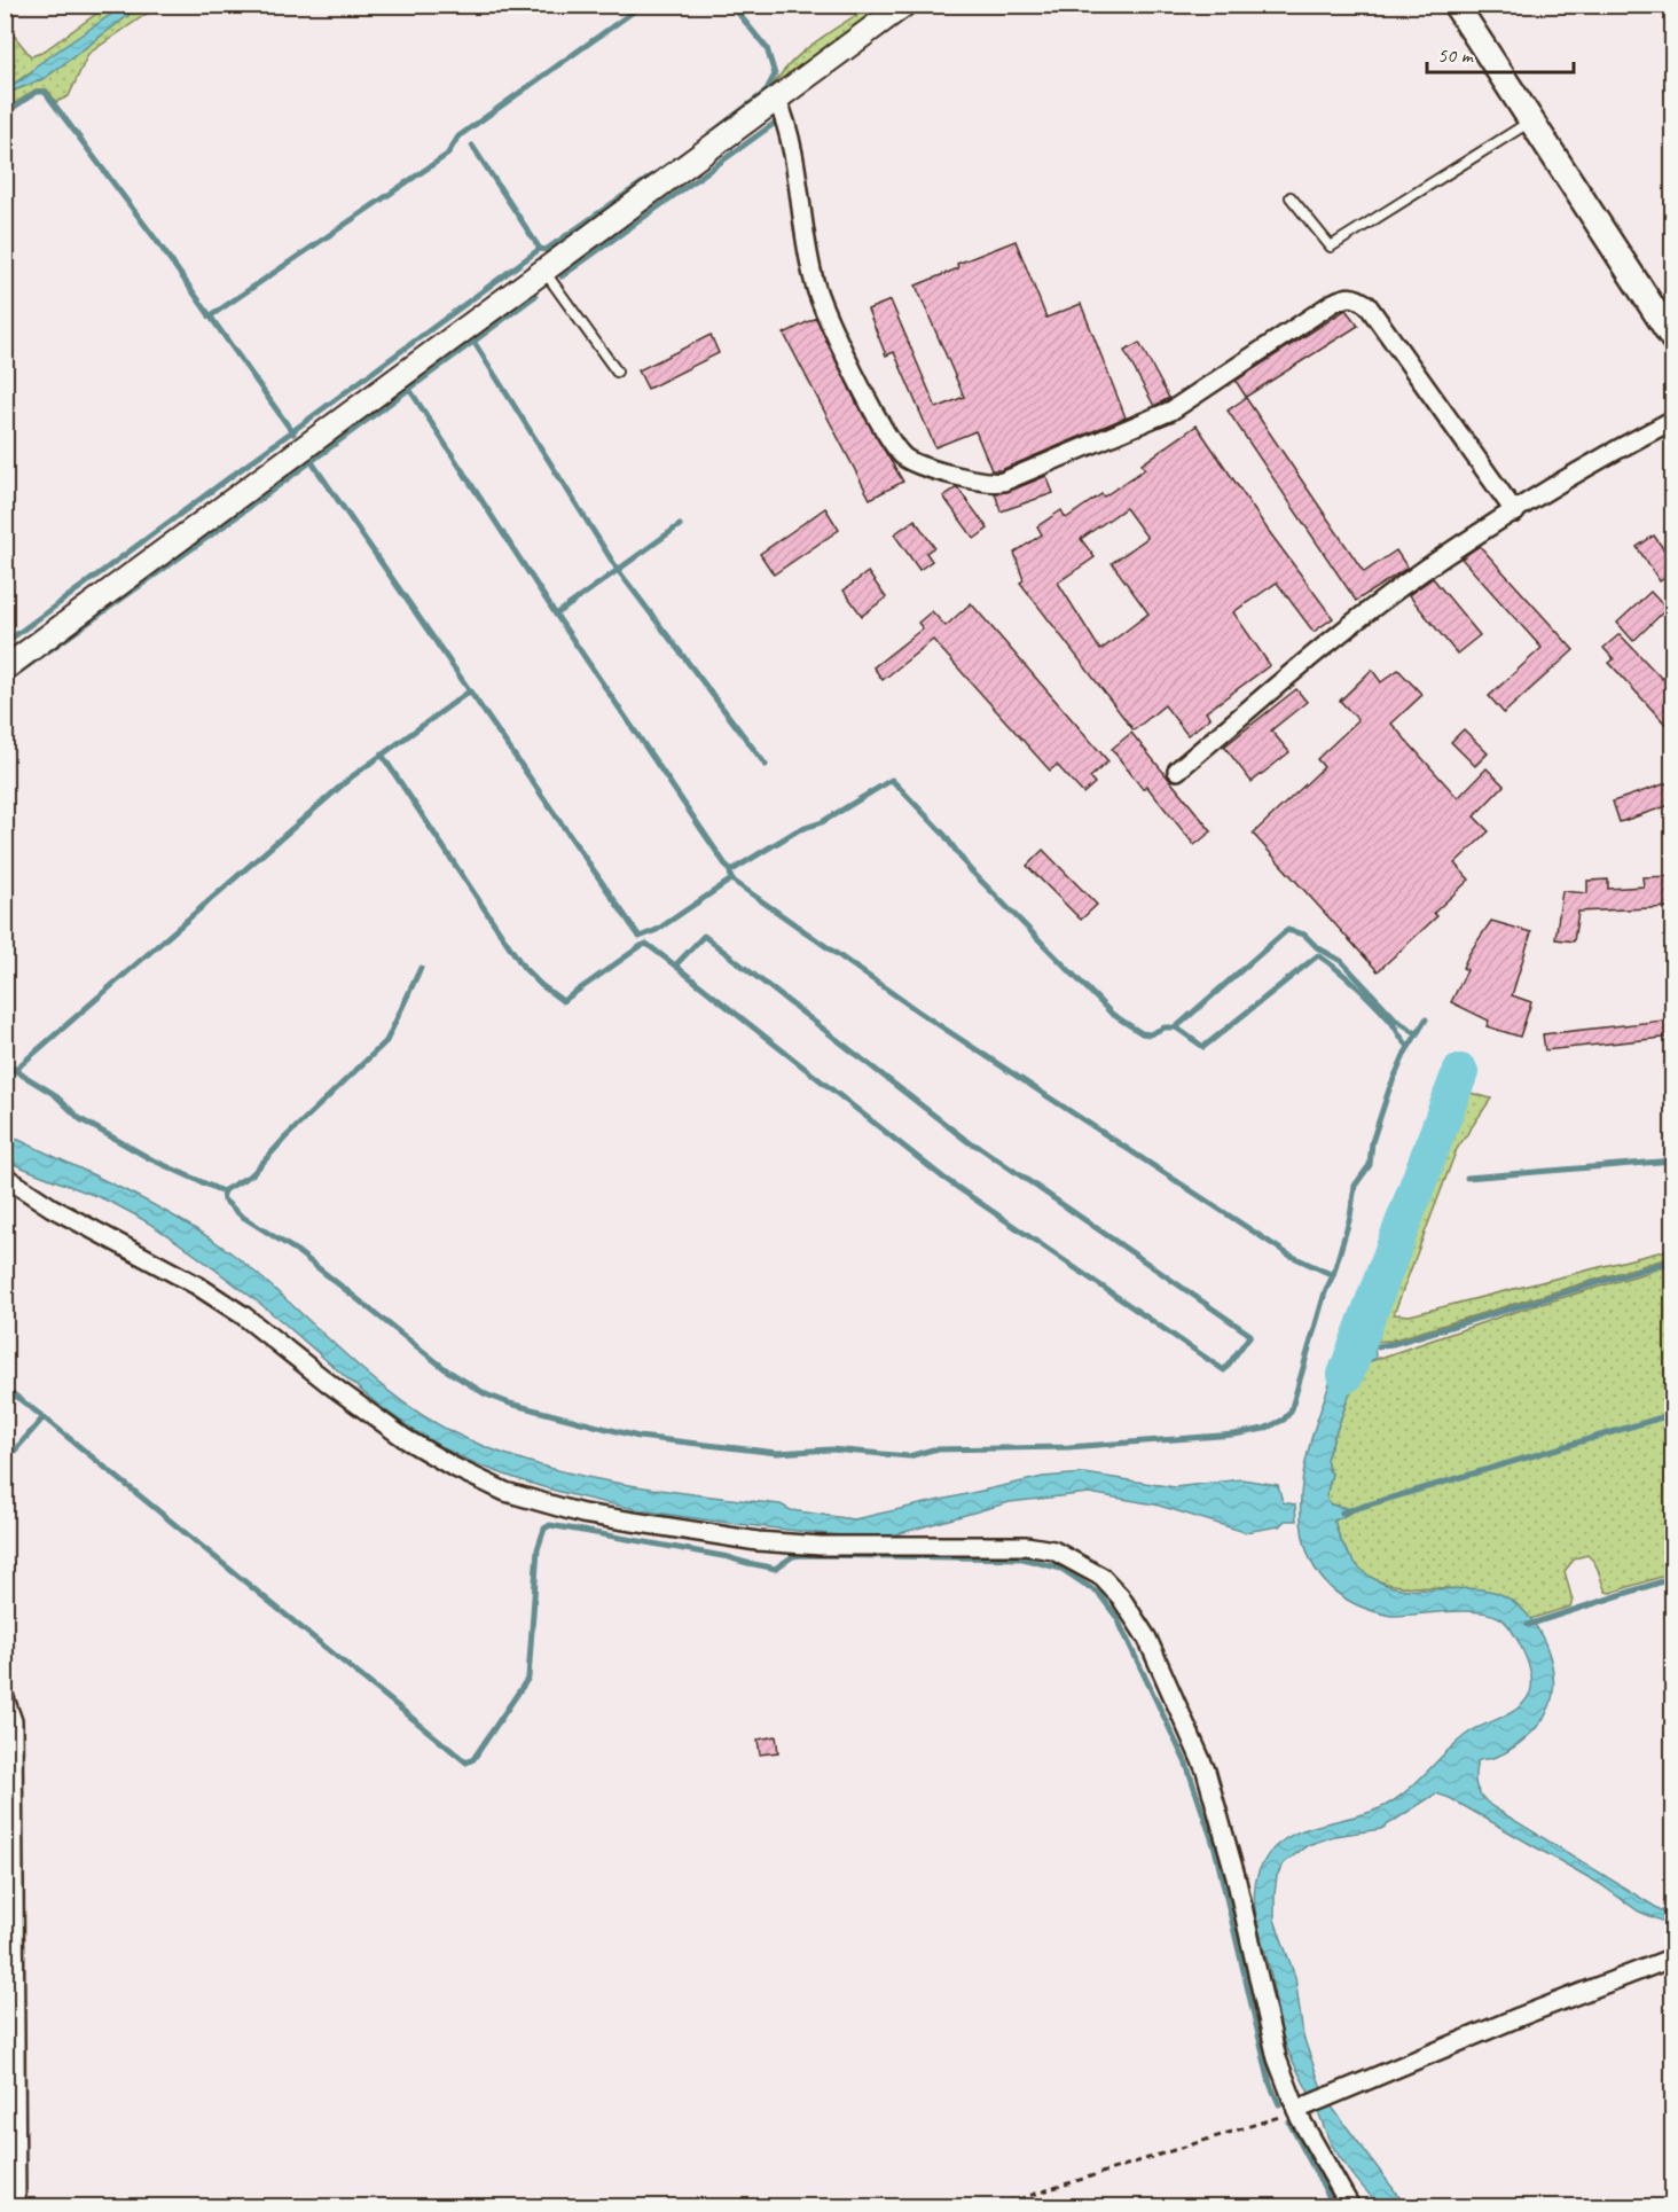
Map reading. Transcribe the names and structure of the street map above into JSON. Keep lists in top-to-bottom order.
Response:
{
  "scale_bar": "50 m"
}
